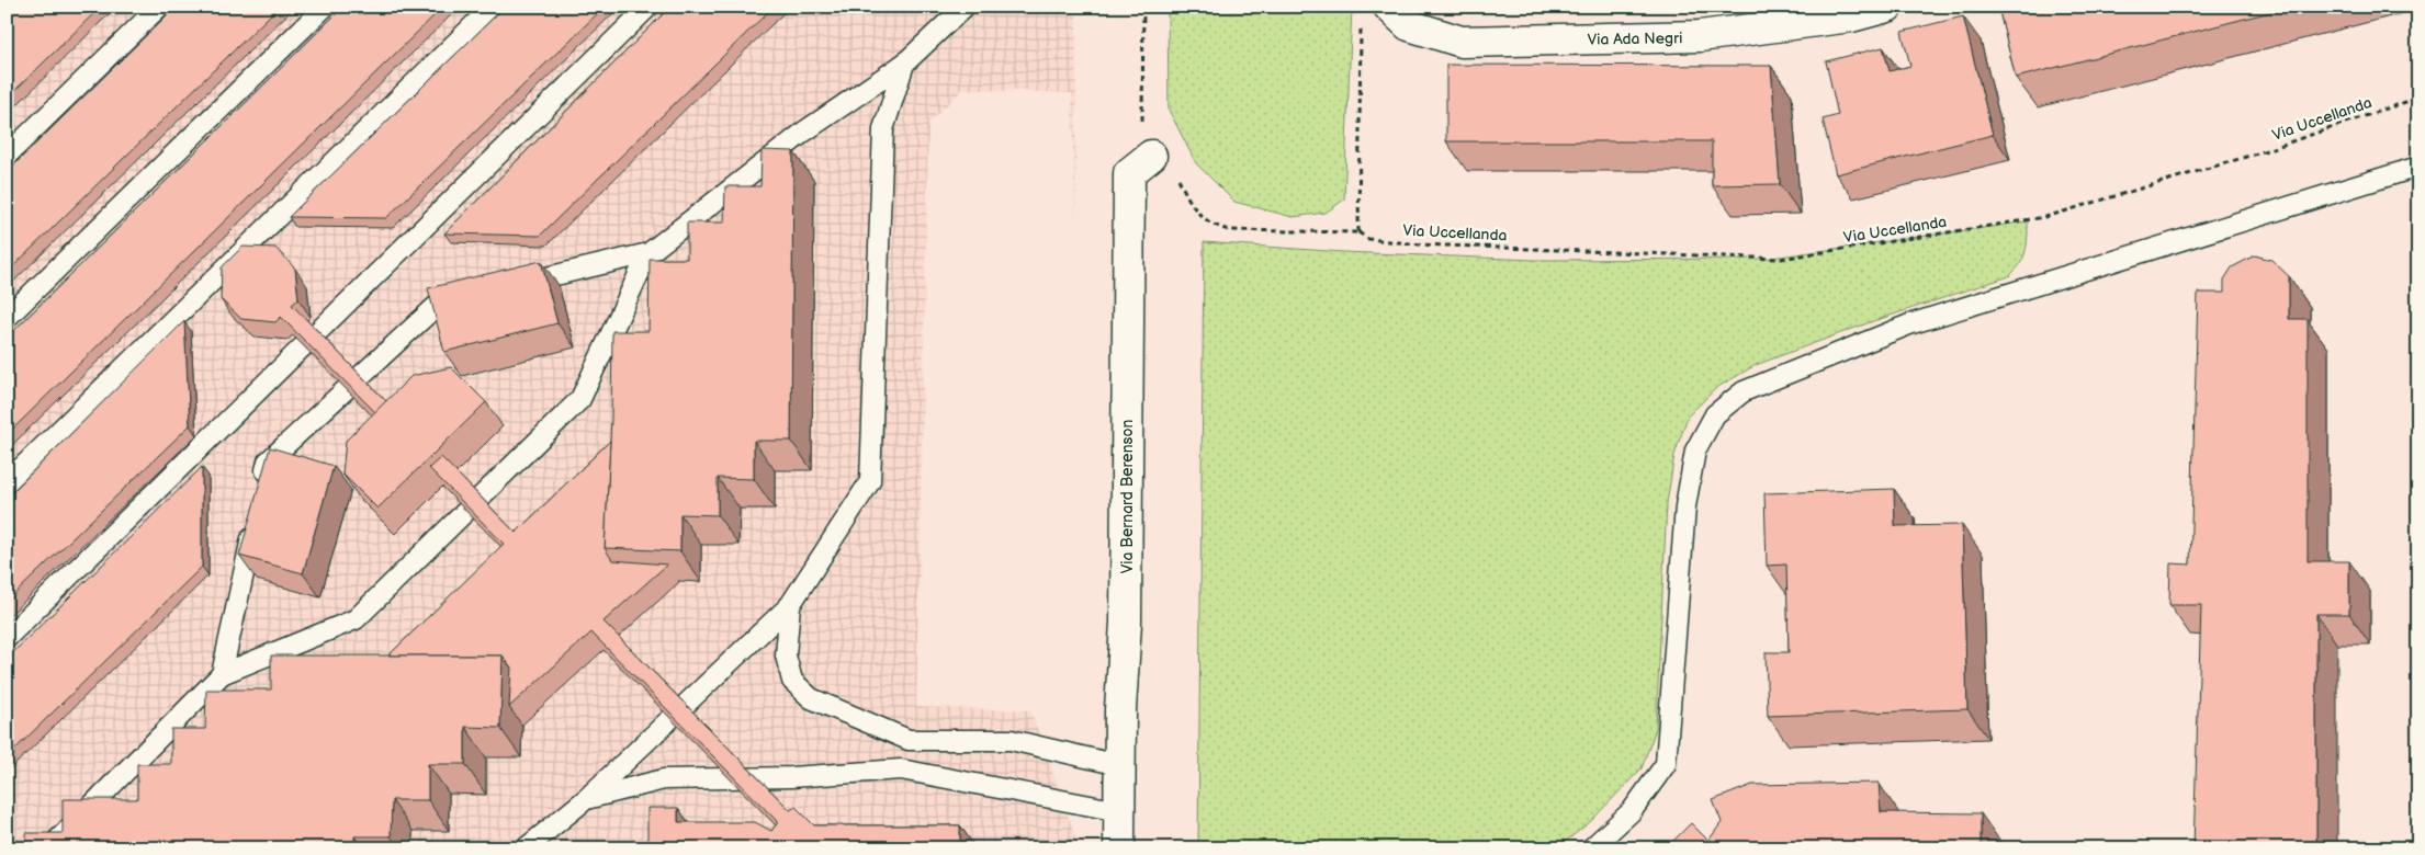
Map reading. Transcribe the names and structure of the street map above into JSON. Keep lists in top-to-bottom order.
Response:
{
  "streets": {
    "street": ["Via Ada Negri", "Via Bernard Berenson"],
    "path": ["Via Uccellanda"]
  },
  "crossings": [
    ["Via Uccellanda", "Via Bernard Berenson"]
  ]
}
